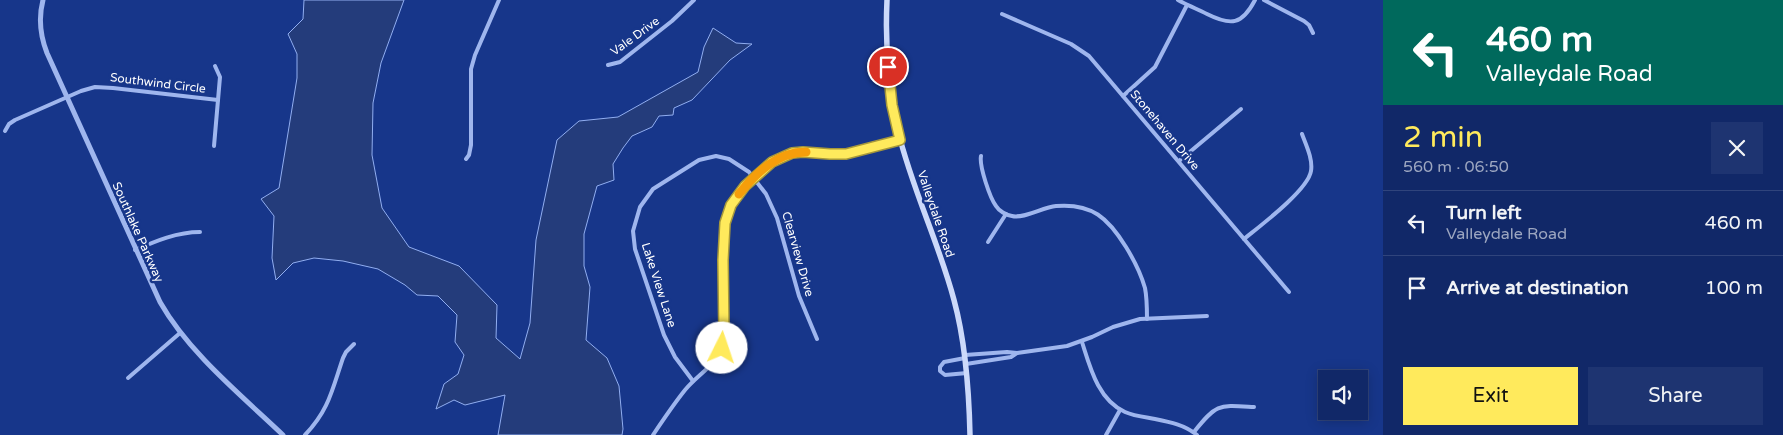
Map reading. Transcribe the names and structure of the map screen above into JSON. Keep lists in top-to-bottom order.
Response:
{
  "streets": {
    "main road": ["Valleydale Road"],
    "street": [
      "Vale Drive",
      "Southwind Circle",
      "Stonehaven Drive",
      "Southlake Parkway",
      "Clearview Drive",
      "Lake View Lane"
    ]
  },
  "crossings": [
    ["Southwind Circle", "Southlake Parkway"],
    ["Clearview Drive", "Lake View Lane"]
  ],
  "page": {
    "turn": ["460 m", "Valleydale Road"],
    "heading": ["2 min", "560 m · 06:50"],
    "list": [
      {
        "name": "Turn left",
        "note": "Valleydale Road",
        "value": "460 m"
      },
      {
        "name": "Arrive at destination",
        "value": "100 m"
      }
    ],
    "buttons": ["Exit", "Share"]
  }
}
